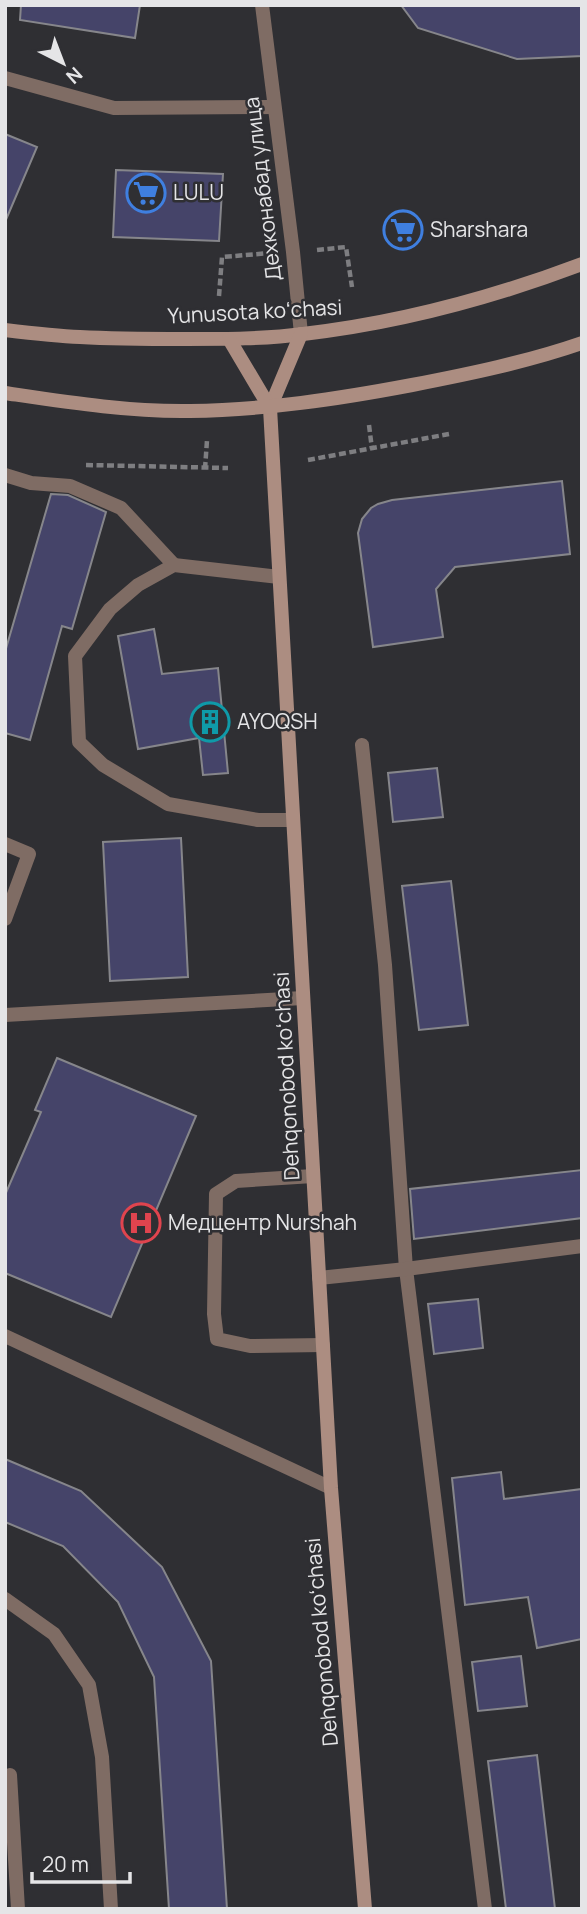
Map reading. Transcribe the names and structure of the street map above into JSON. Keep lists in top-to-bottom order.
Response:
{
  "streets": {
    "main road": ["Дехконабад улица", "Yunusota koʻchasi", "Dehqonobod koʻchasi"]
  },
  "crossings": [
    ["Дехконабад улица", "Yunusota koʻchasi"],
    ["Дехконабад улица", "Dehqonobod koʻchasi"]
  ],
  "places": {
    "supermarket": ["LULU", "Sharshara"],
    "building": ["AYOQSH"],
    "hospital": ["Медцентр Nurshah"]
  },
  "scale_bar": "20 m",
  "north": "bottom right"
}
